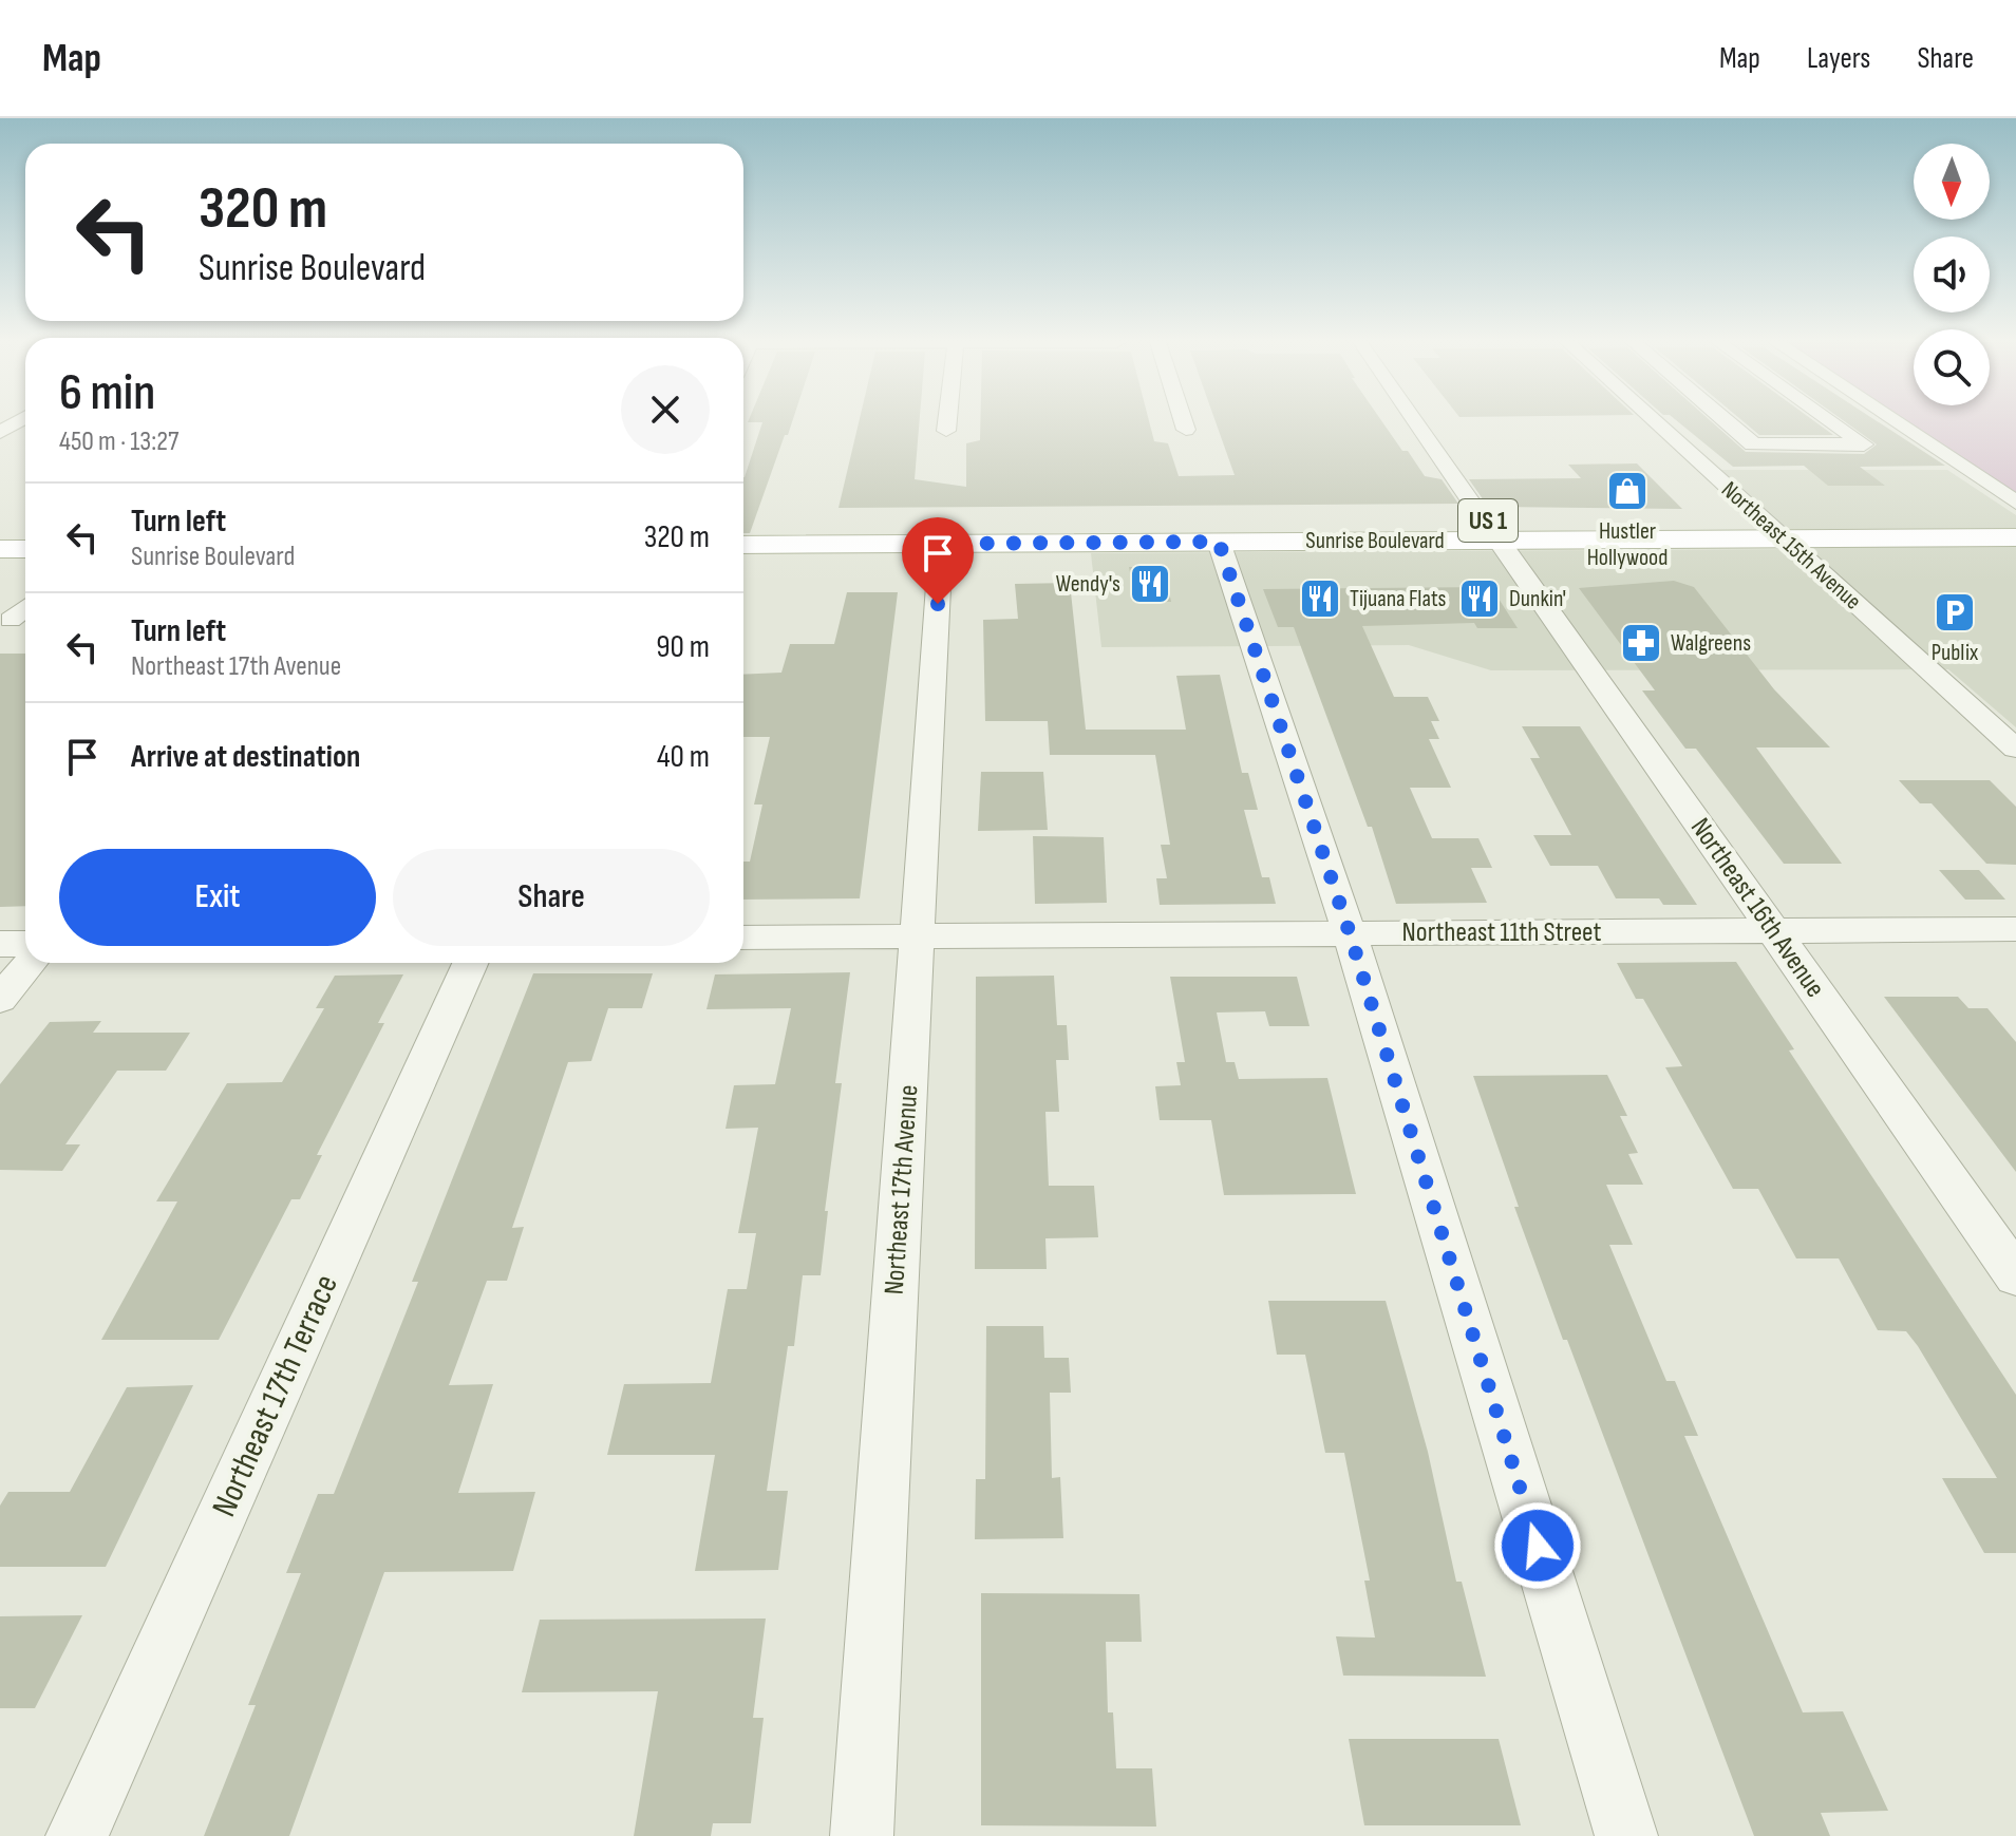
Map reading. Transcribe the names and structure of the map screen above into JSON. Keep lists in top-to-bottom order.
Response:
{
  "streets": {
    "main road": ["US 1", "Sunrise Boulevard"],
    "street": [
      "Northeast 15th Avenue",
      "Northeast 16th Avenue",
      "Northeast 11th Street",
      "Northeast 17th Avenue",
      "Northeast 17th Terrace"
    ]
  },
  "crossings": [
    ["Sunrise Boulevard", "Northeast 15th Avenue"],
    ["Sunrise Boulevard", "Northeast 16th Avenue"],
    ["Sunrise Boulevard", "Northeast 17th Avenue"],
    ["Northeast 16th Avenue", "Northeast 11th Street"],
    ["Northeast 11th Street", "Northeast 17th Avenue"]
  ],
  "places": {
    "shop": ["Hustler Hollywood"],
    "restaurant": ["Wendy's", "Tijuana Flats", "Dunkin'"],
    "parking": ["Publix"],
    "pharmacy": ["Walgreens"]
  },
  "north": "bottom",
  "page": {
    "header": "Map",
    "nav": ["Map", "Layers", "Share"],
    "turn": ["320 m", "Sunrise Boulevard"],
    "heading": ["6 min", "450 m · 13:27"],
    "list": [
      {
        "name": "Turn left",
        "note": "Sunrise Boulevard",
        "value": "320 m"
      },
      {
        "name": "Turn left",
        "note": "Northeast 17th Avenue",
        "value": "90 m"
      },
      {
        "name": "Arrive at destination",
        "value": "40 m"
      }
    ],
    "buttons": ["Exit", "Share"]
  }
}
